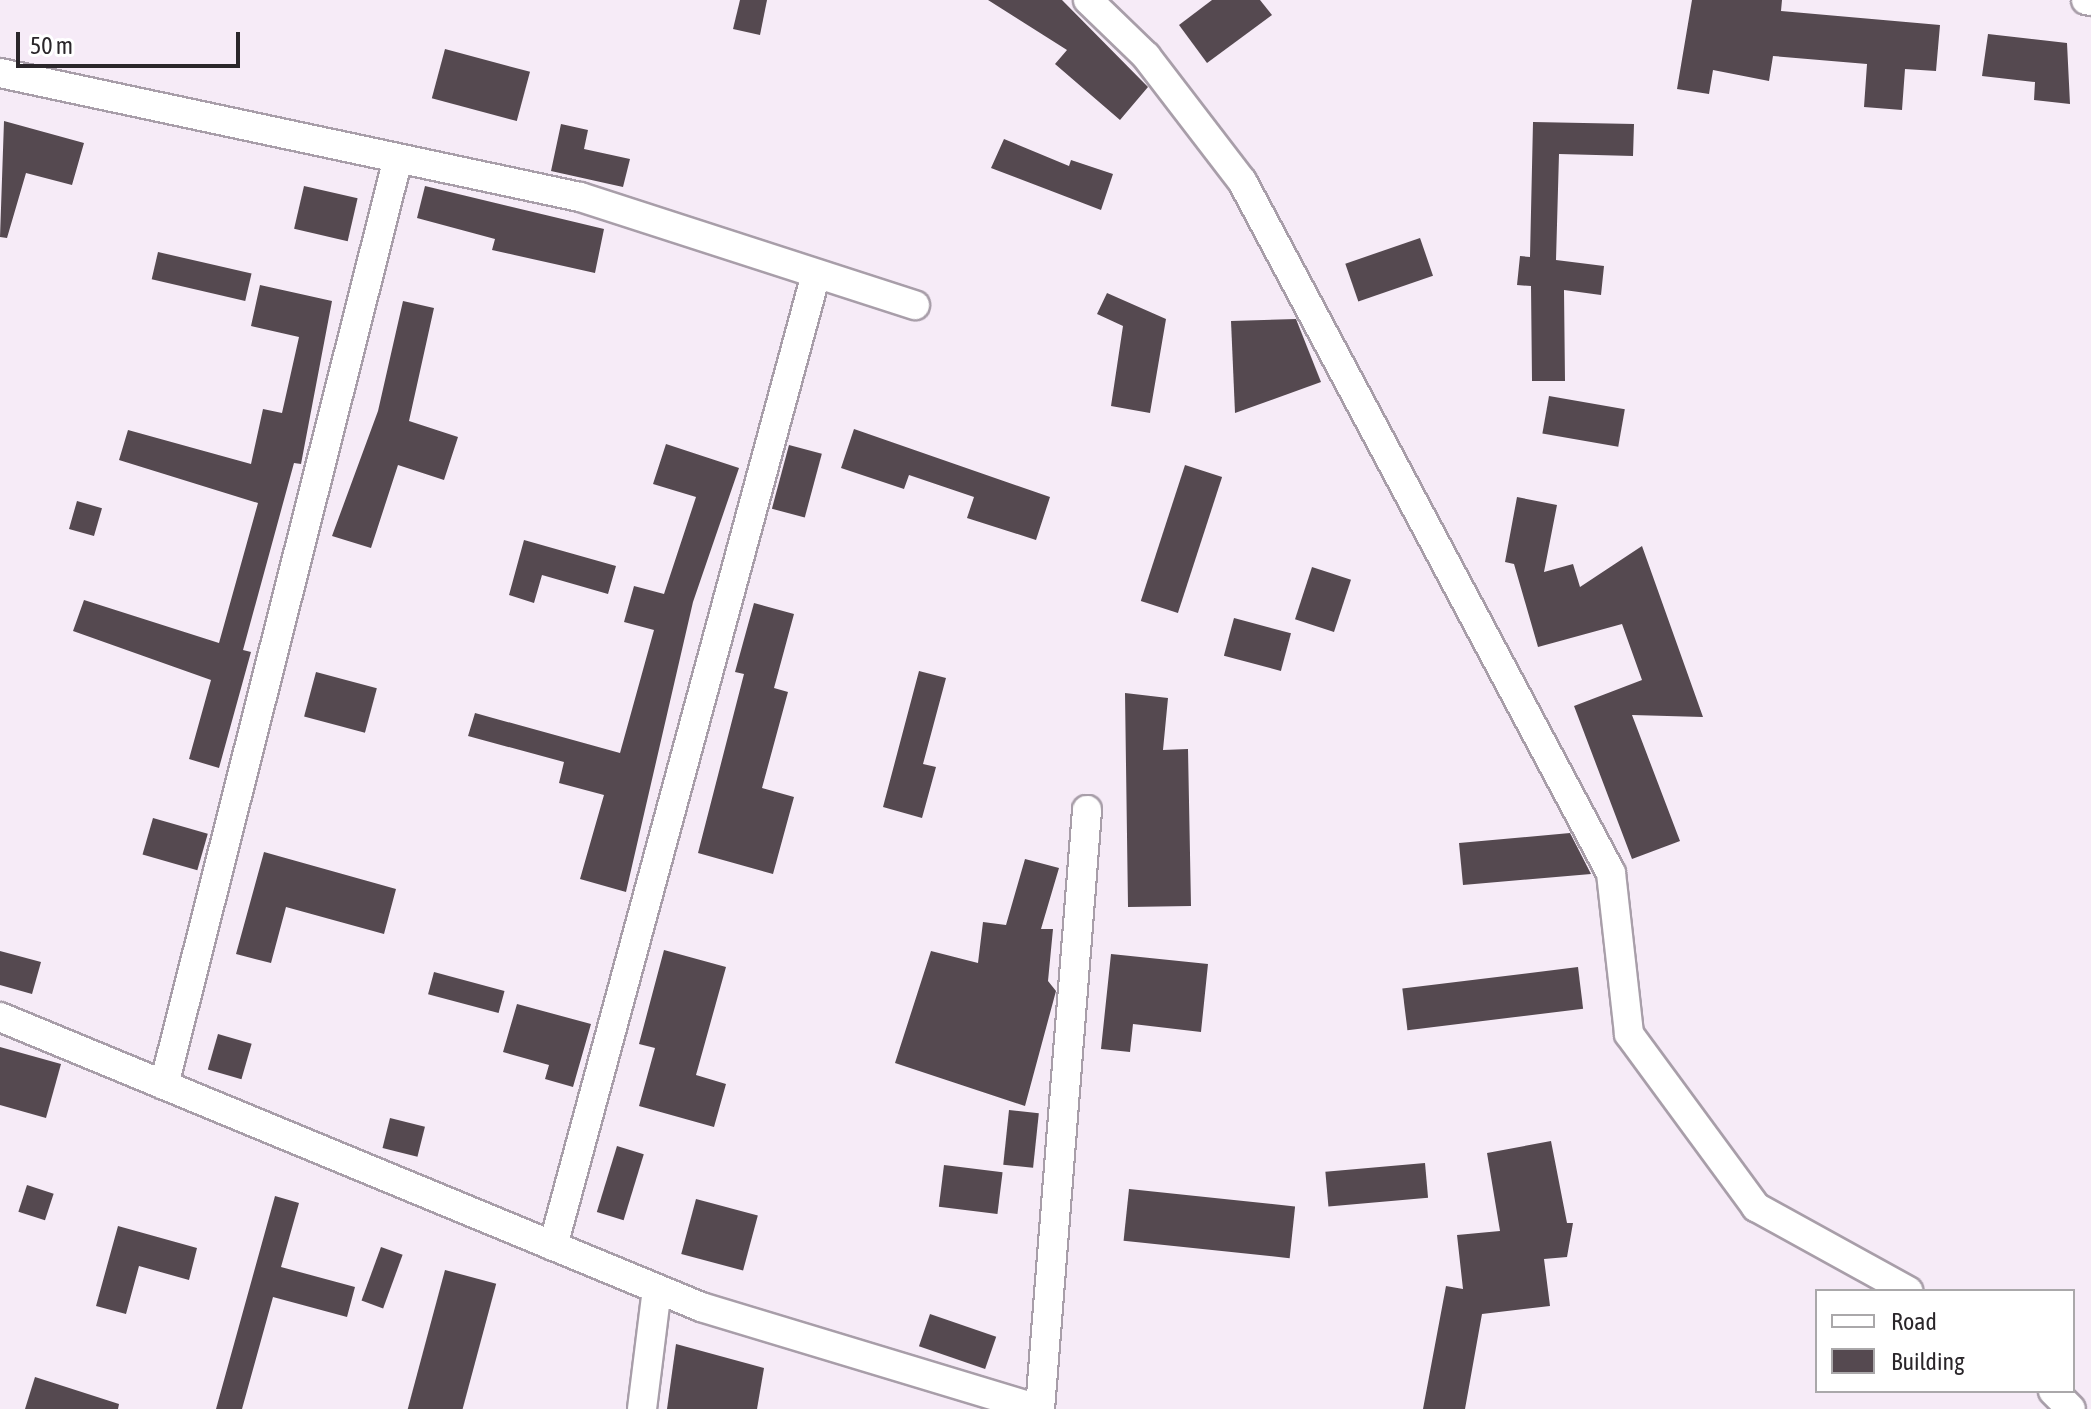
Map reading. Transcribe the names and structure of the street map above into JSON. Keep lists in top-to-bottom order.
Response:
{
  "legend": ["Road", "Building"],
  "scale_bar": "50 m"
}
